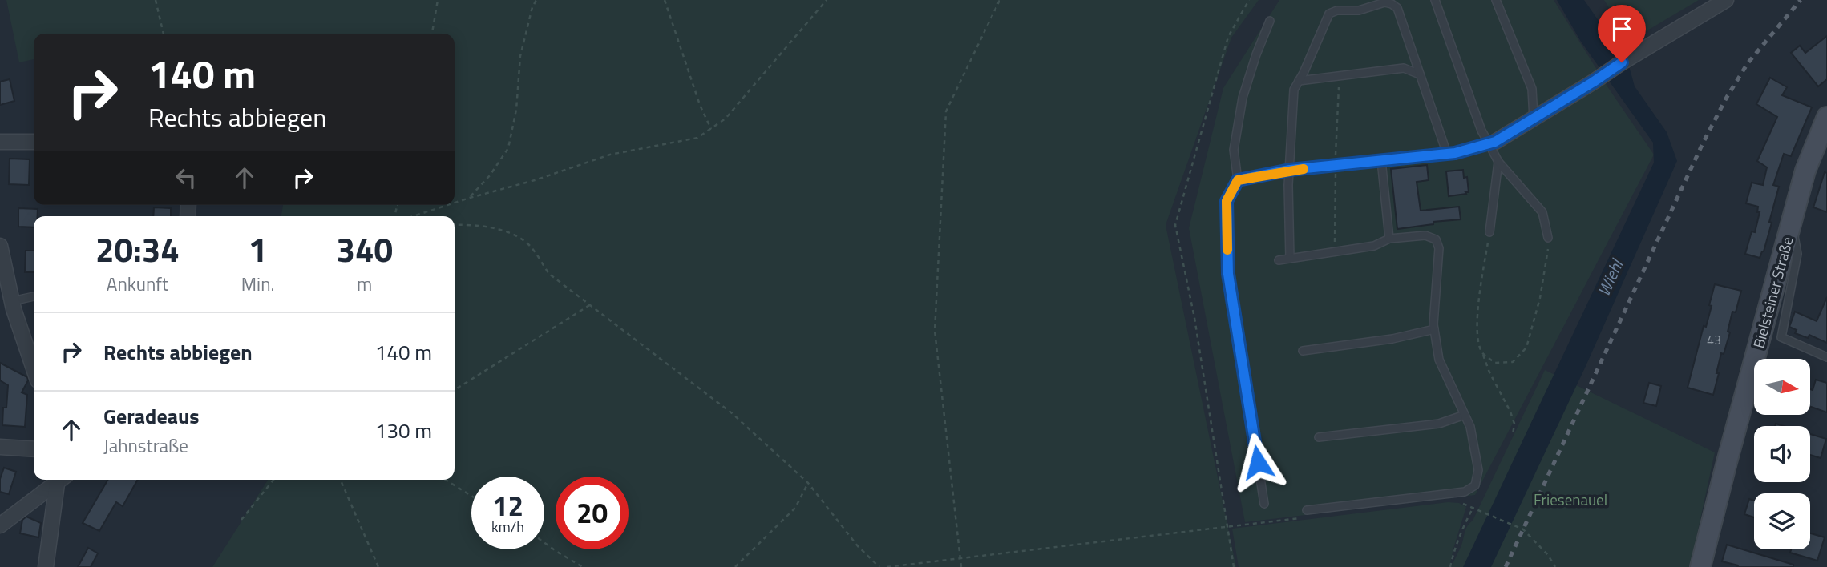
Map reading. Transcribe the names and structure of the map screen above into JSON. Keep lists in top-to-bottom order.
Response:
{
  "streets": {
    "main road": ["Bielsteiner Straße"]
  },
  "water": ["Wiehl"],
  "parks": ["Friesenauel"],
  "house_numbers": ["43"],
  "north": "right",
  "page": {
    "turn": ["140 m", "Rechts abbiegen"],
    "eta": [
      "20:34",
      "Ankunft",
      "1",
      "Min.",
      "340",
      "m"
    ],
    "list": [
      {
        "name": "Rechts abbiegen",
        "value": "140 m"
      },
      {
        "name": "Geradeaus",
        "note": "Jahnstraße",
        "value": "130 m"
      }
    ],
    "speed": "12 km/h",
    "limit": "20"
  }
}
